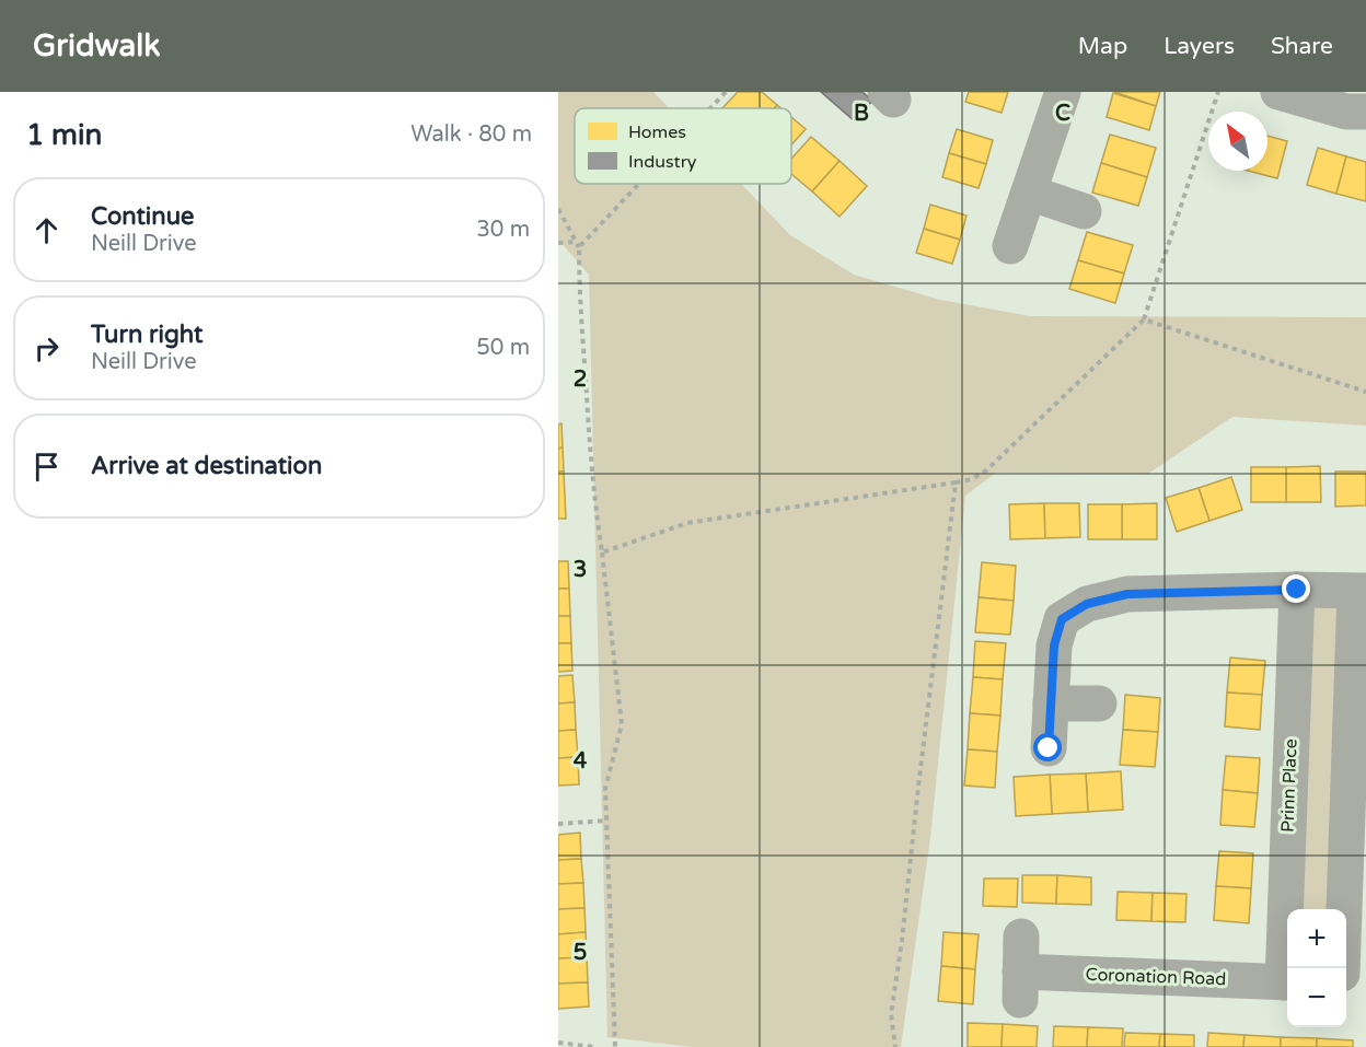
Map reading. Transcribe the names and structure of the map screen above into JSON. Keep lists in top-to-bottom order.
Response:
{
  "streets": {
    "street": ["Prinn Place", "Coronation Road"]
  },
  "legend": ["Homes", "Industry"],
  "north": "top left",
  "page": {
    "header": "Gridwalk",
    "nav": ["Map", "Layers", "Share"],
    "heading": ["1 min", "Walk · 80 m"],
    "list": [
      ["Continue", "Neill Drive", "30 m"],
      ["Turn right", "Neill Drive", "50 m"],
      "Arrive at destination"
    ],
    "map_buttons": ["+", "−"]
  },
  "grid": {
    "columns": ["B", "C"],
    "rows": [
      "2",
      "3",
      "4",
      "5"
    ]
  }
}
